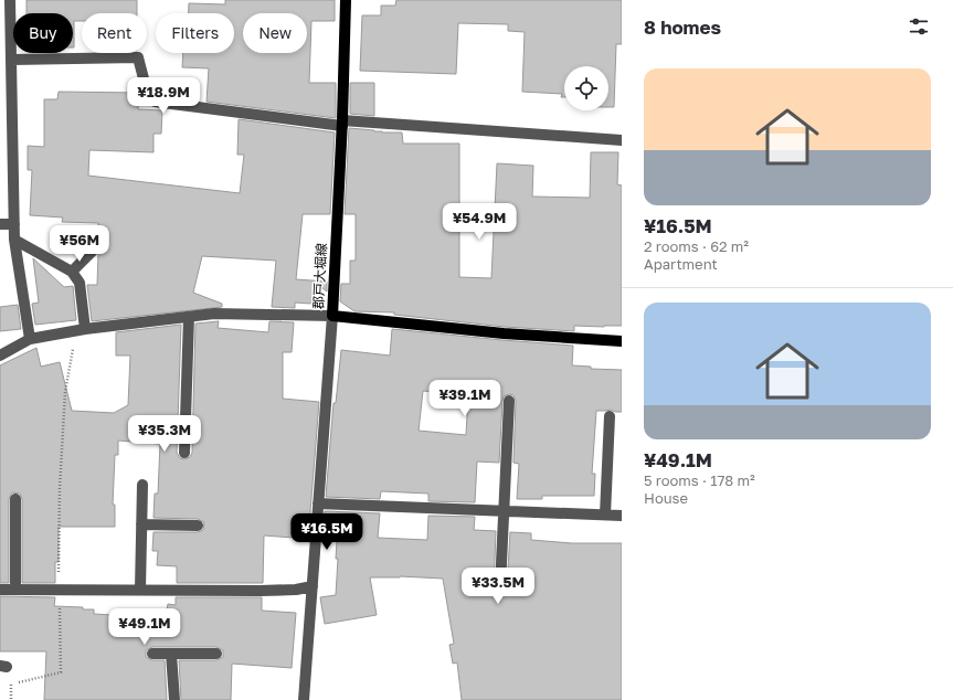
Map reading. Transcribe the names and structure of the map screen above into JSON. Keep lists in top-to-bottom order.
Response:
{
  "streets": {
    "main road": ["郡戸大堀線"]
  },
  "page": {
    "heading": "8 homes",
    "chip": [
      "Buy",
      "Rent",
      "Filters",
      "New"
    ],
    "list": [
      {
        "name": "¥16.5M",
        "note": "2 rooms · 62 m² · Apartment"
      },
      {
        "name": "¥49.1M",
        "note": "5 rooms · 178 m² · House"
      }
    ],
    "price": [
      "¥18.9M",
      "¥54.9M",
      "¥56M",
      "¥39.1M",
      "¥35.3M",
      "¥16.5M",
      "¥33.5M",
      "¥49.1M"
    ]
  }
}
